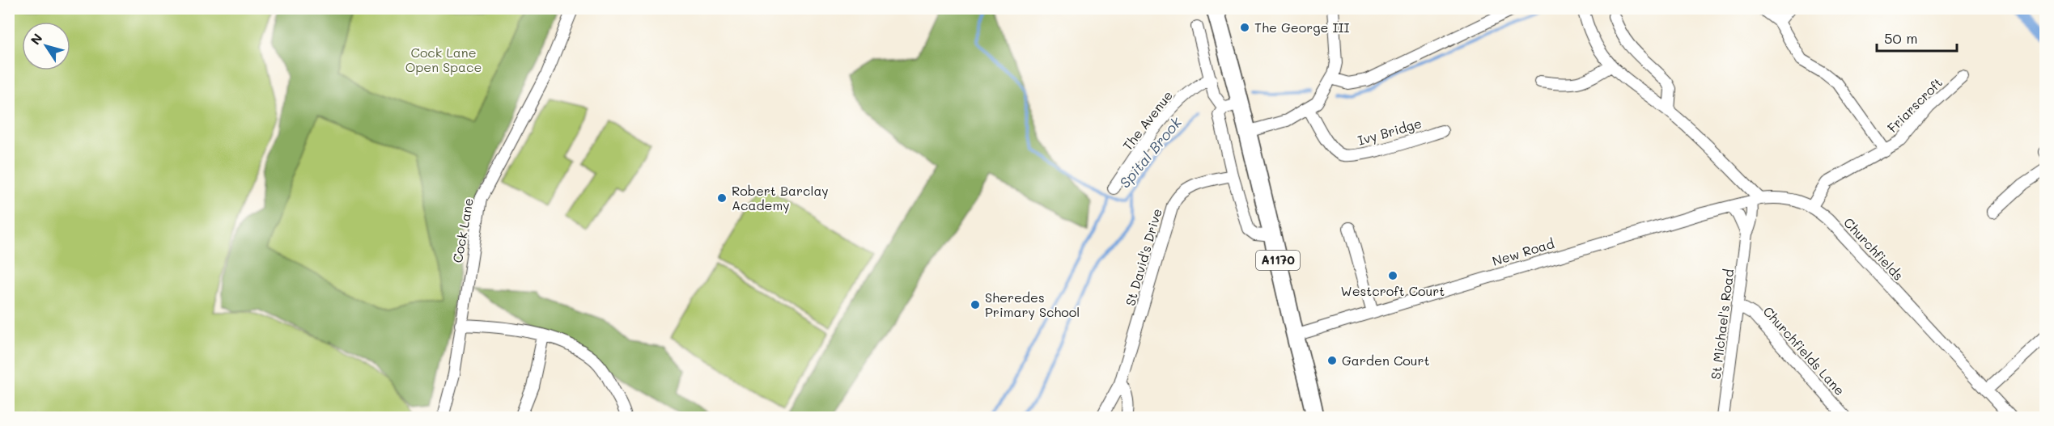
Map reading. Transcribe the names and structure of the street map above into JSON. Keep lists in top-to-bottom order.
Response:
{
  "streets": {
    "main road": ["A1170"],
    "street": [
      "Friarscroft",
      "The Avenue",
      "Ivy Bridge",
      "Cock Lane",
      "Churchfields",
      "New Road",
      "St David's Drive",
      "St Michael's Road",
      "Churchfields Lane"
    ]
  },
  "crossings": [
    ["Friarscroft", "Churchfields"],
    ["Churchfields", "New Road"],
    ["Churchfields", "St Michael's Road"],
    ["New Road", "A1170"],
    ["New Road", "St Michael's Road"],
    ["St Michael's Road", "Churchfields Lane"]
  ],
  "water": ["Spital Brook"],
  "parks": ["Cock Lane Open Space"],
  "places": [
    "The George III",
    "Robert Barclay Academy",
    "Westcroft Court",
    "Sheredes Primary School",
    "Garden Court"
  ],
  "scale_bar": "50 m",
  "north": "top left"
}
